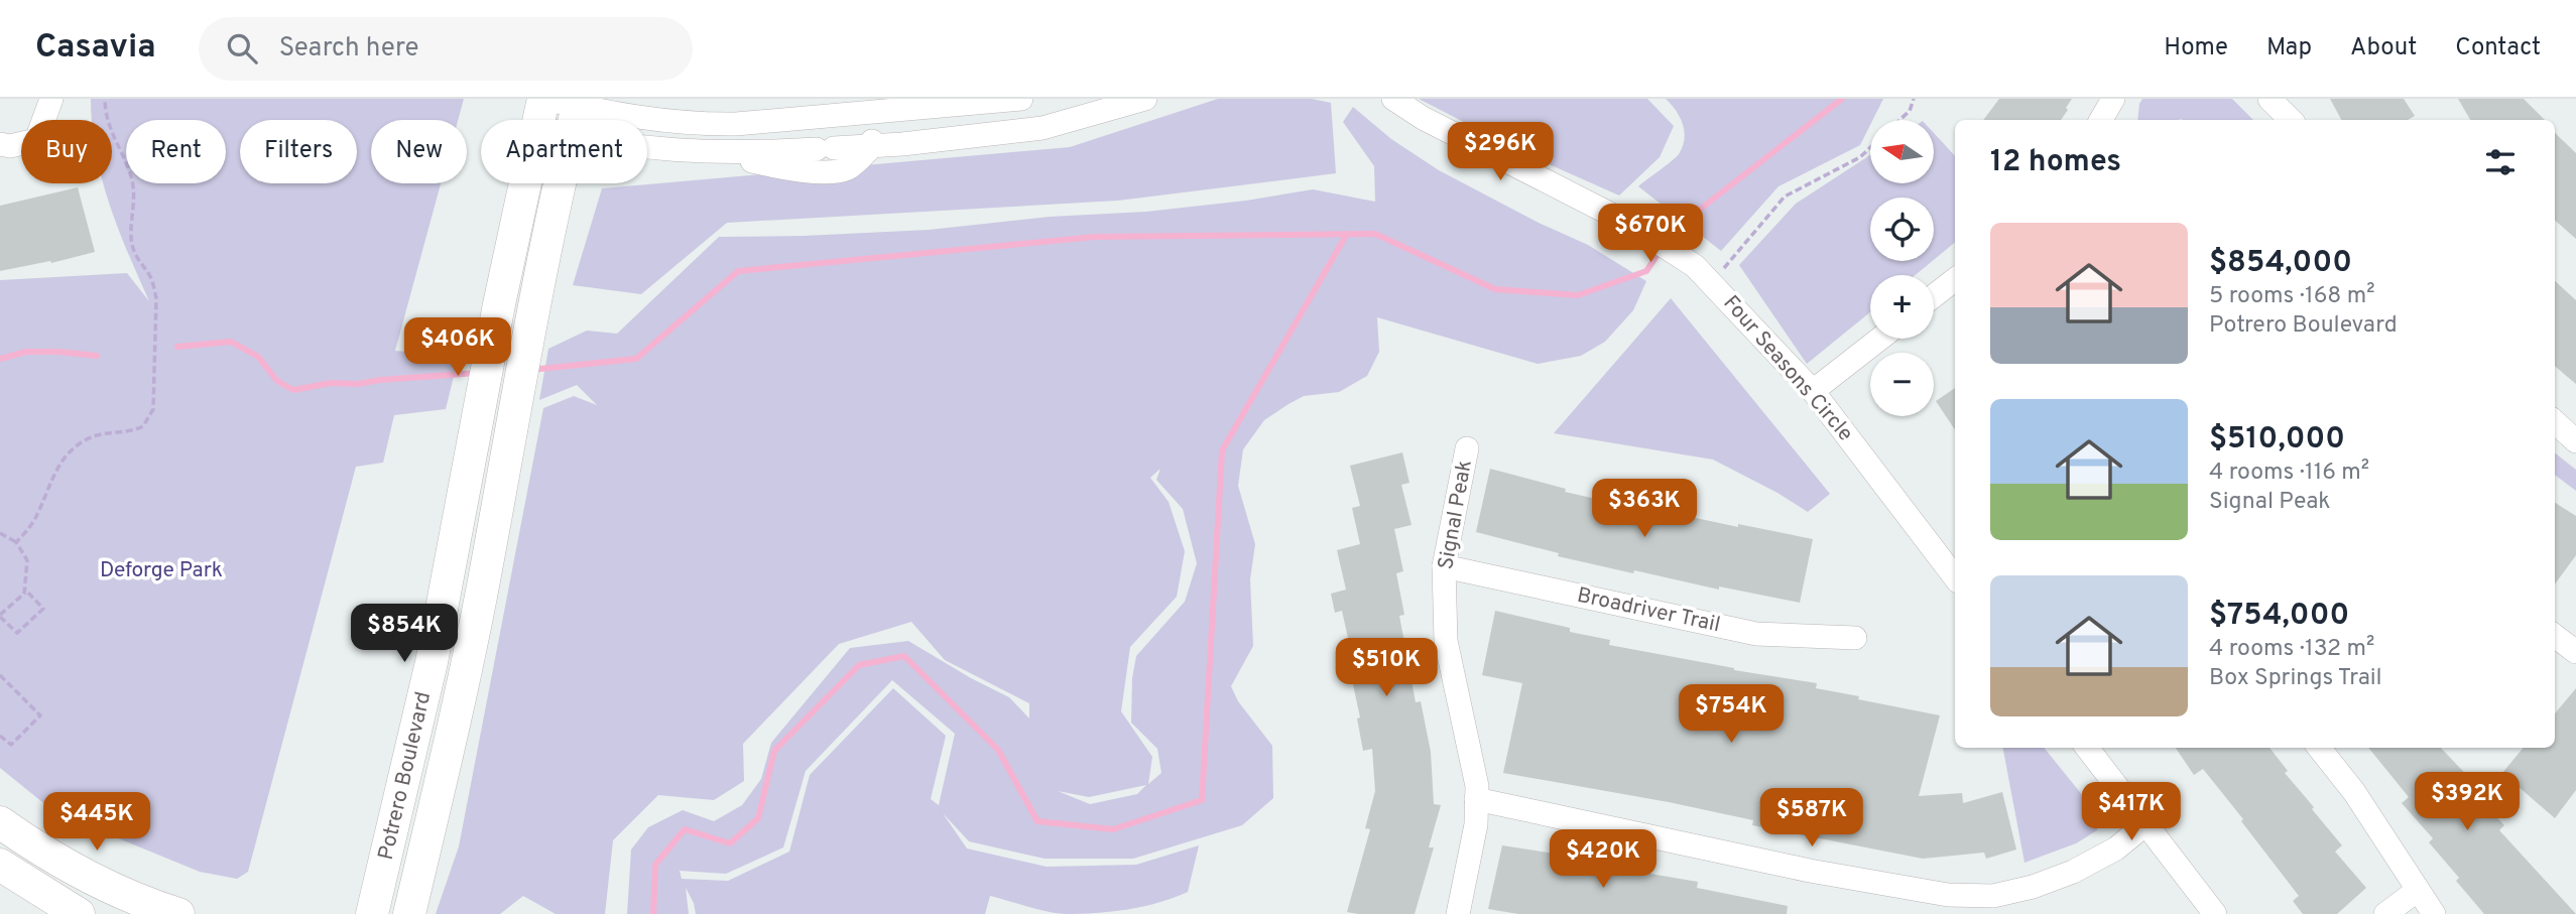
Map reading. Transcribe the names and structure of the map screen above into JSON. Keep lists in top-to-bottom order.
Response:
{
  "streets": {
    "street": [
      "Four Seasons Circle",
      "Signal Peak",
      "Broadriver Trail",
      "Potrero Boulevard"
    ]
  },
  "crossings": [
    ["Signal Peak", "Broadriver Trail"]
  ],
  "parks": ["Deforge Park"],
  "north": "left",
  "page": {
    "header": "Casavia",
    "search": "Search here",
    "nav": [
      "Home",
      "Map",
      "About",
      "Contact"
    ],
    "map_buttons": ["+", "−"],
    "chip": [
      "Buy",
      "Rent",
      "Filters",
      "New",
      "Apartment"
    ],
    "heading": "12 homes",
    "price": [
      "$296K",
      "$670K",
      "$406K",
      "$363K",
      "$854K",
      "$510K",
      "$754K",
      "$392K",
      "$417K",
      "$587K",
      "$445K",
      "$420K"
    ],
    "list": [
      {
        "name": "$854,000",
        "note": "5 rooms · 168 m² · Potrero Boulevard"
      },
      {
        "name": "$510,000",
        "note": "4 rooms · 116 m² · Signal Peak"
      },
      {
        "name": "$754,000",
        "note": "4 rooms · 132 m² · Box Springs Trail"
      }
    ]
  }
}
